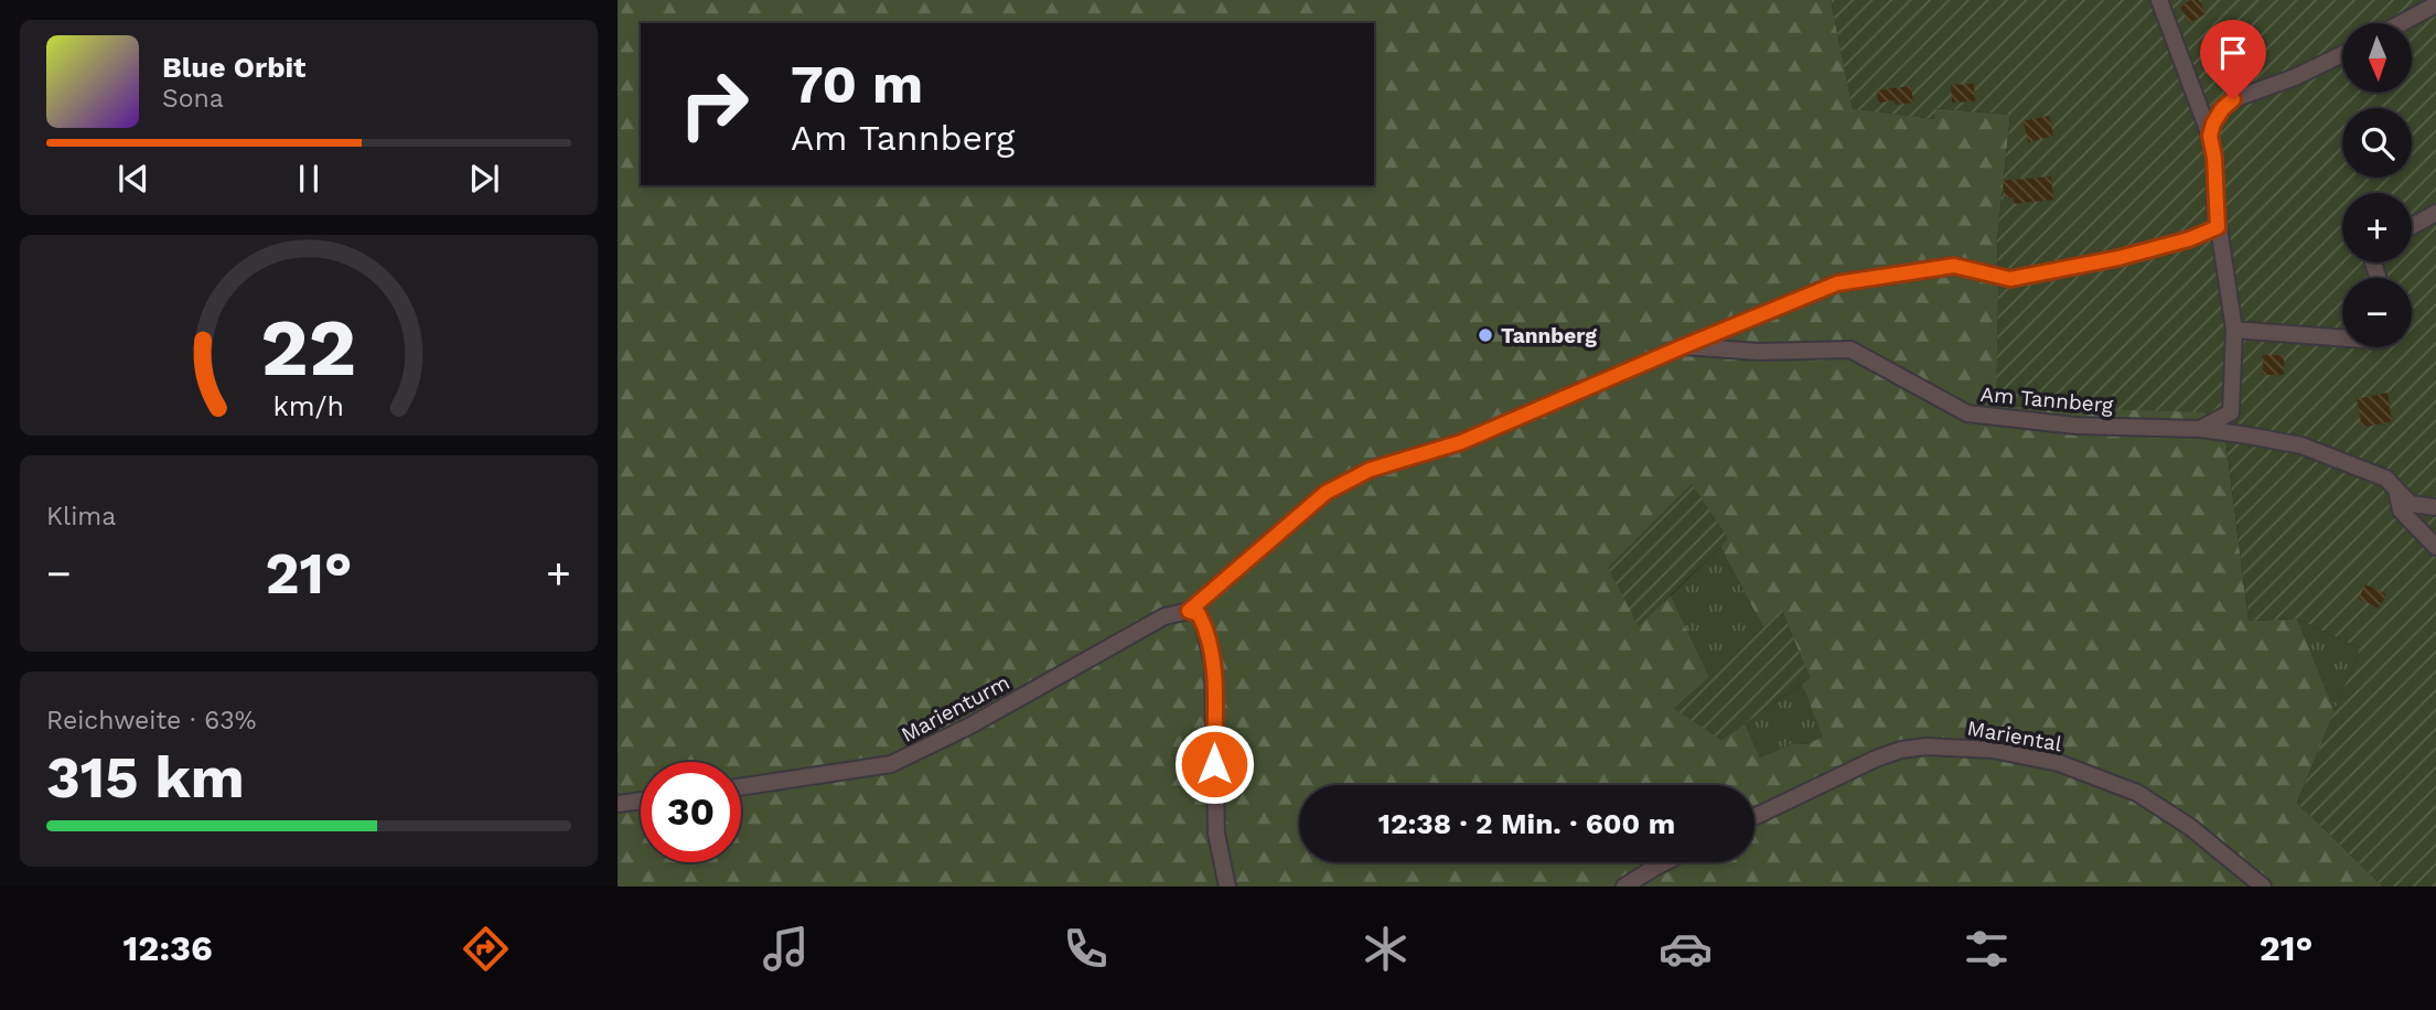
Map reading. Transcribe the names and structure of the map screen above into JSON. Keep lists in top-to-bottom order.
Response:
{
  "streets": {
    "street": ["Am Tannberg", "Marienturm", "Mariental"]
  },
  "crossings": [
    ["Am Tannberg", "Marienturm"]
  ],
  "places": ["Tannberg"],
  "north": "bottom",
  "page": {
    "map_buttons": ["+", "−"],
    "turn": ["70 m", "Am Tannberg"],
    "song": ["Blue Orbit", "Sona"],
    "tile": [
      "Klima",
      ["Reichweite · 63%", "315 km"]
    ],
    "heat": ["−", "21°", "+"],
    "limit": "30",
    "trip": "12:38 · 2 Min. · 600 m",
    "tabs": ["12:36", "21°"],
    "gauge": ["22", "km/h"]
  }
}
